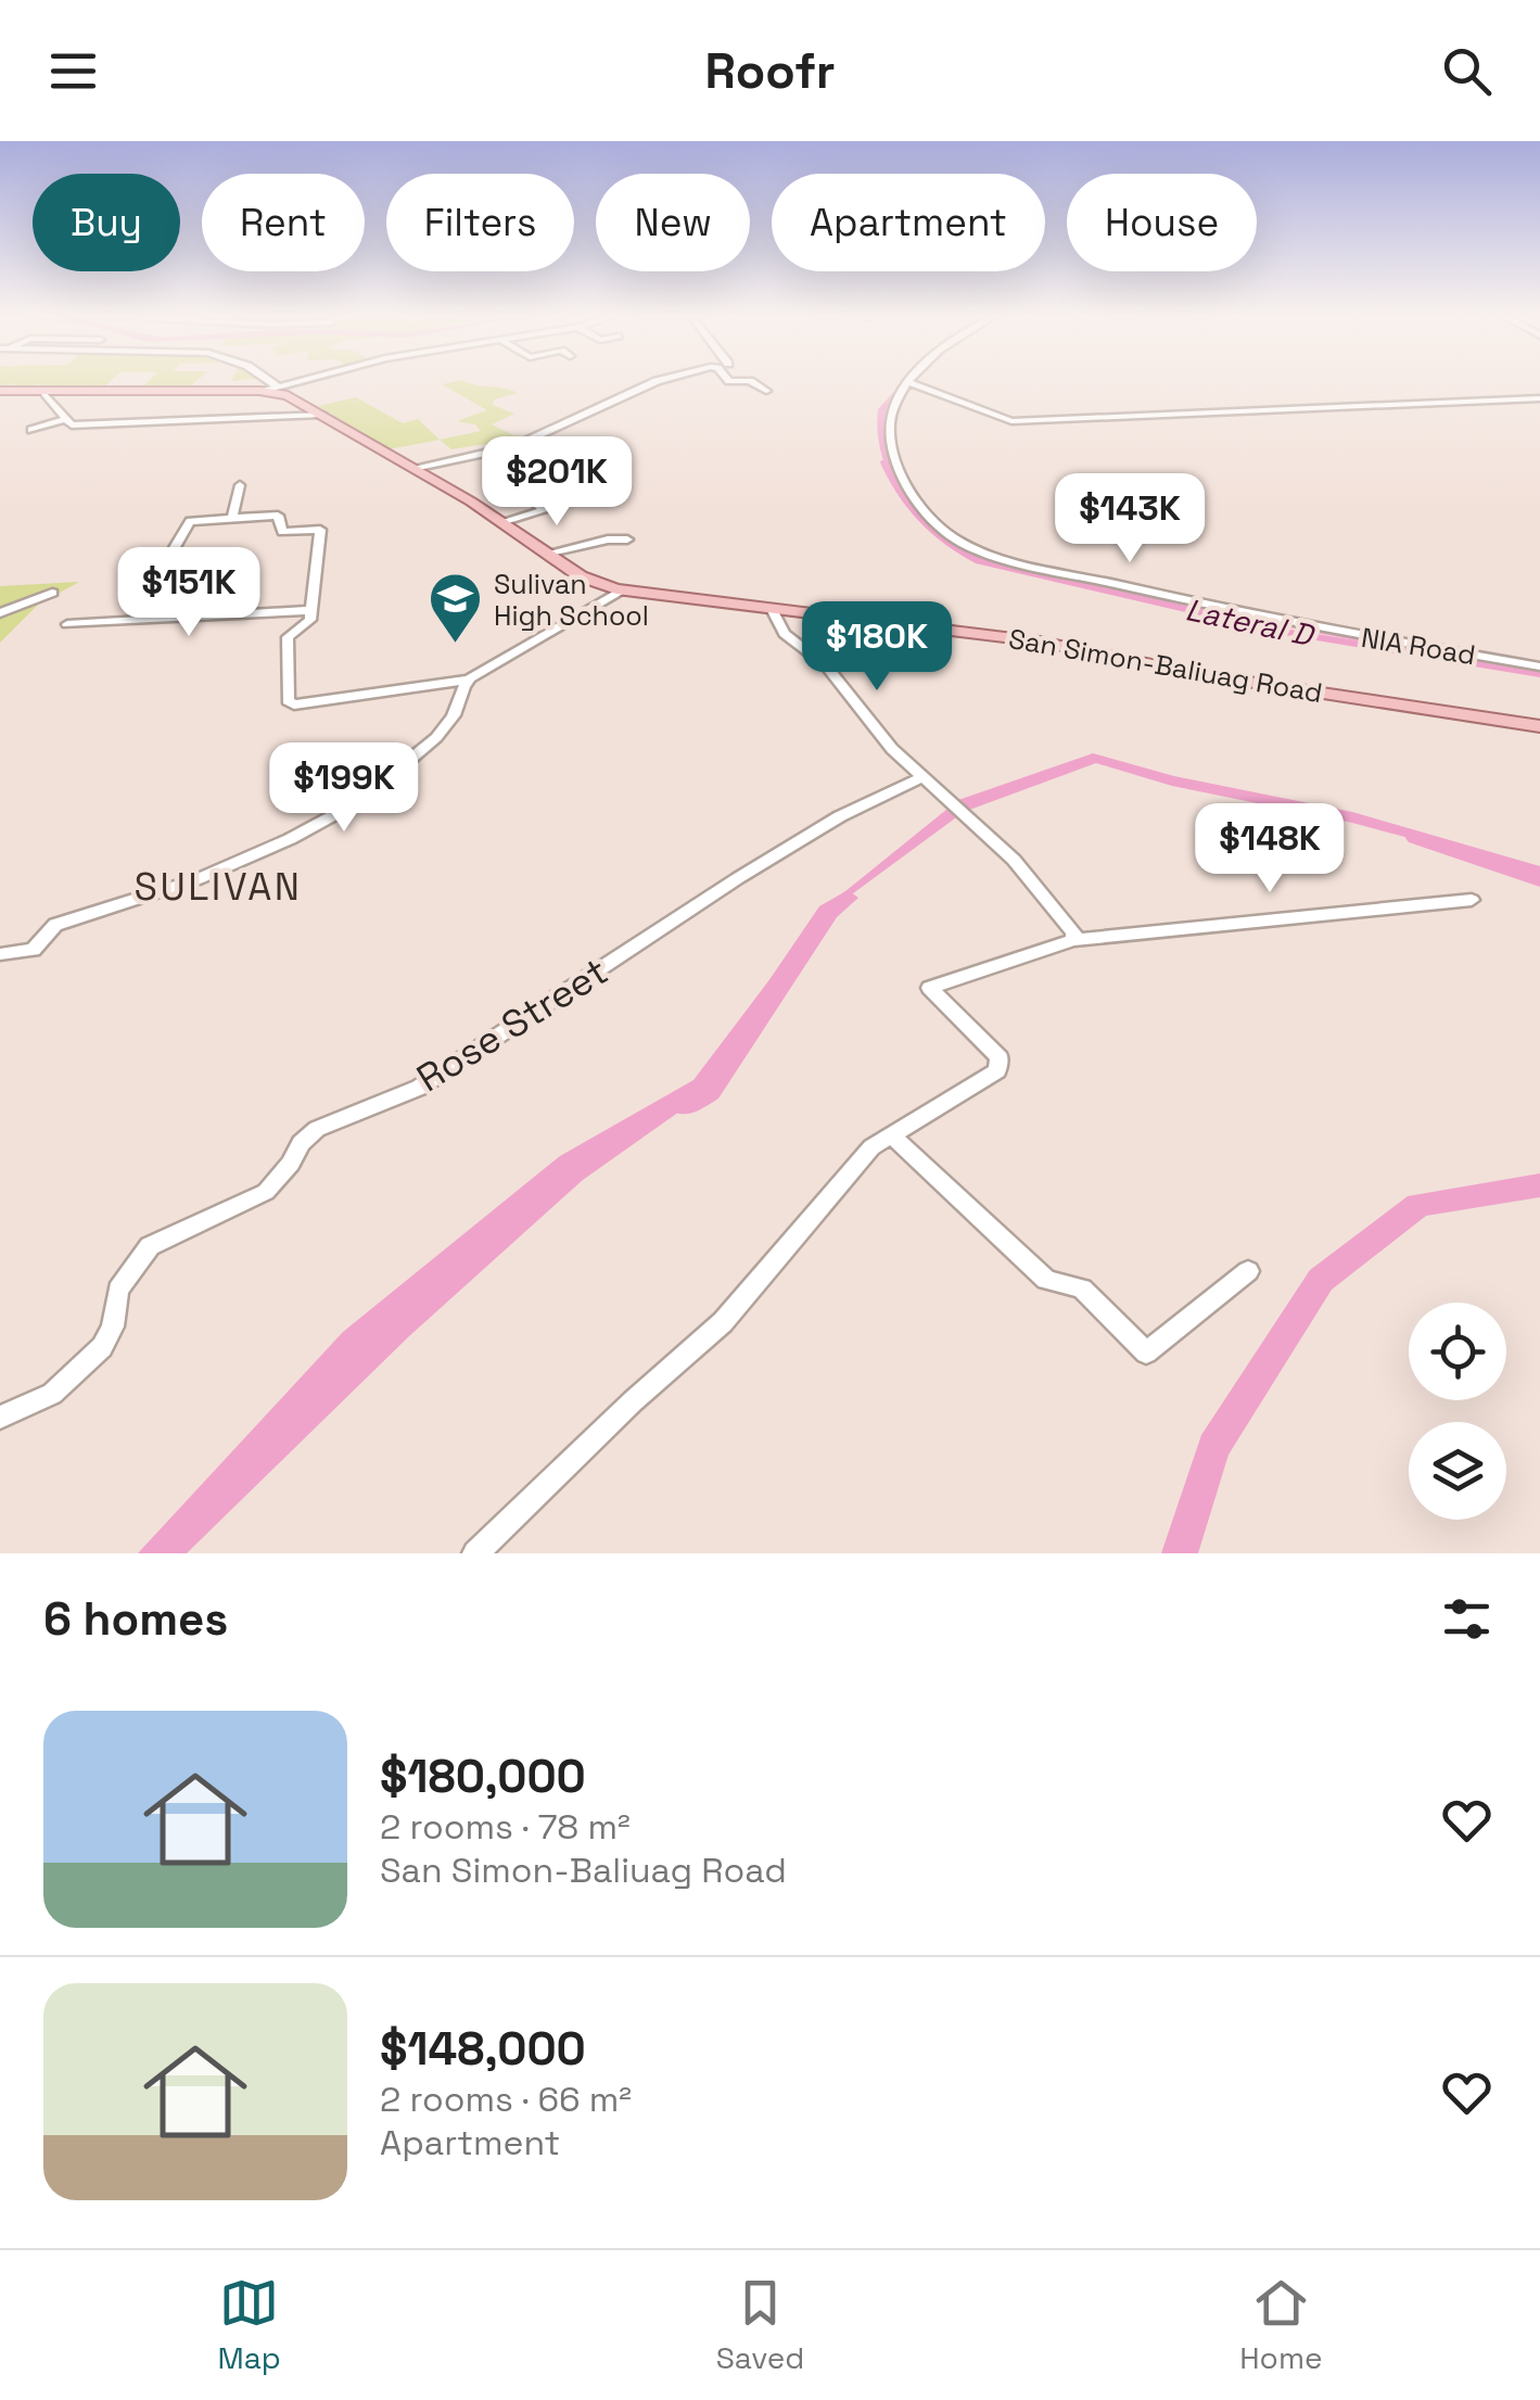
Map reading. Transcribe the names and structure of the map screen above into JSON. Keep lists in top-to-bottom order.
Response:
{
  "streets": {
    "main road": ["San Simon-Baliuag Road"],
    "street": ["NIA Road", "Rose Street"]
  },
  "districts": ["SULIVAN"],
  "water": ["Lateral D"],
  "places": {
    "school or university": ["Sulivan High School"]
  },
  "page": {
    "header": "Roofr",
    "chip": [
      "Buy",
      "Rent",
      "Filters",
      "New",
      "Apartment",
      "House"
    ],
    "price": [
      "$201K",
      "$143K",
      "$151K",
      "$180K",
      "$199K",
      "$148K"
    ],
    "heading": "6 homes",
    "list": [
      {
        "name": "$180,000",
        "note": "2 rooms · 78 m² · San Simon-Baliuag Road"
      },
      {
        "name": "$148,000",
        "note": "2 rooms · 66 m² · Apartment"
      }
    ],
    "tabs": ["Map", "Saved", "Home"]
  }
}
